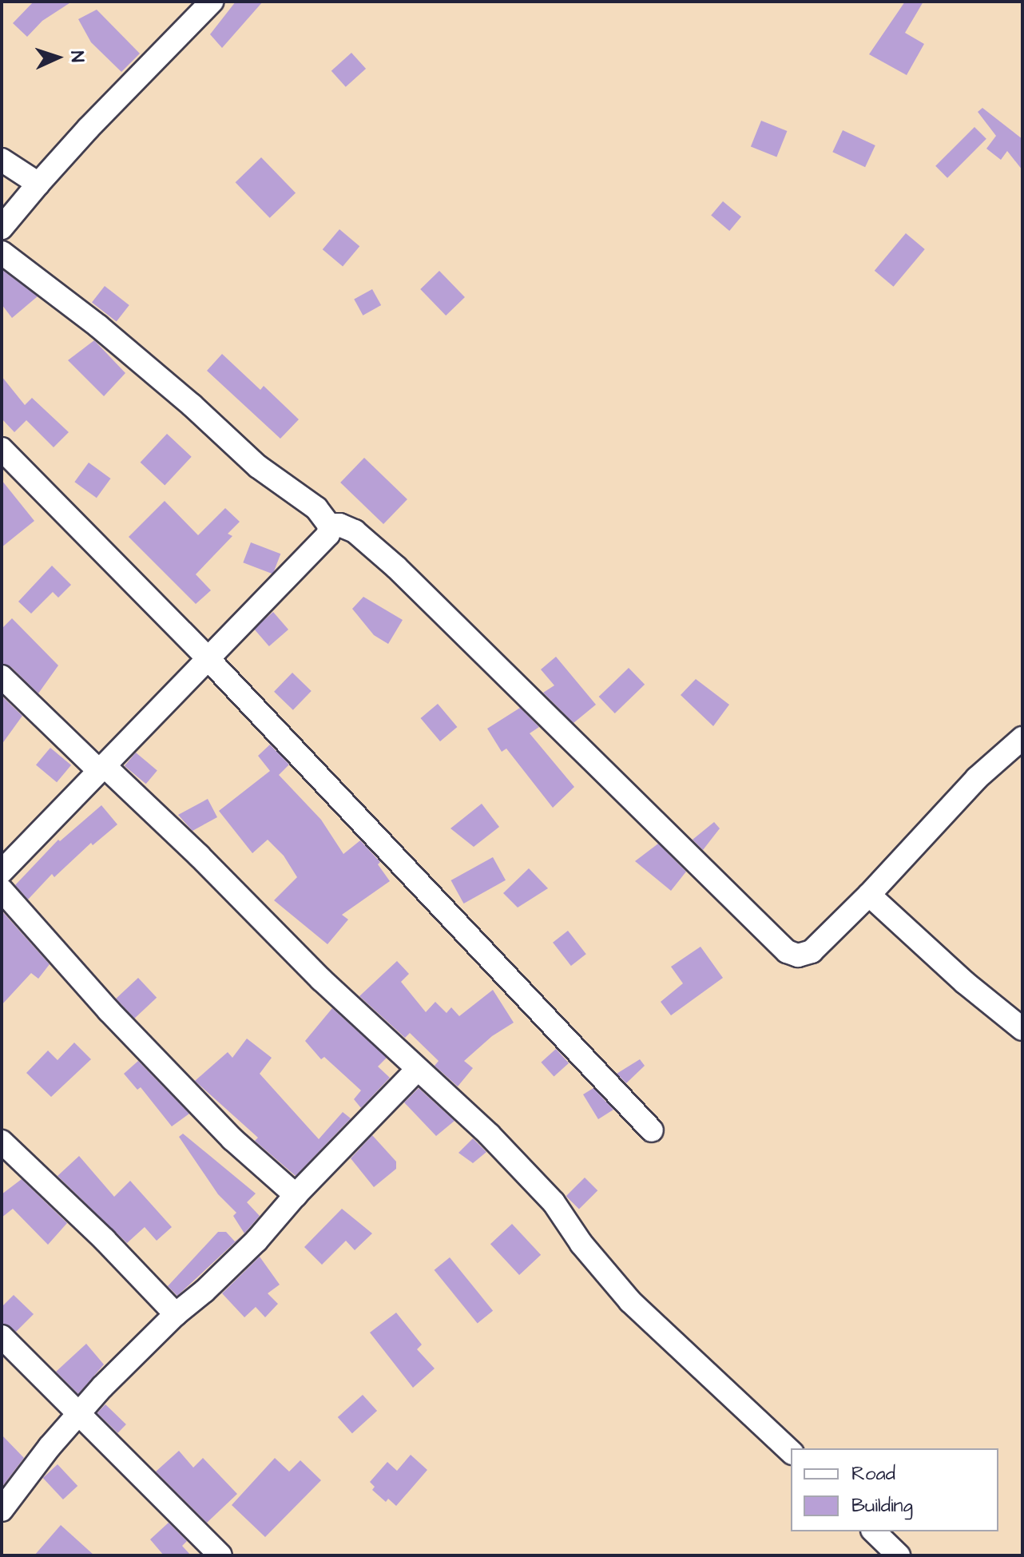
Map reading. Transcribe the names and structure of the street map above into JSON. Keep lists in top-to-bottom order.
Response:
{
  "legend": ["Road", "Building"],
  "north": "right"
}
